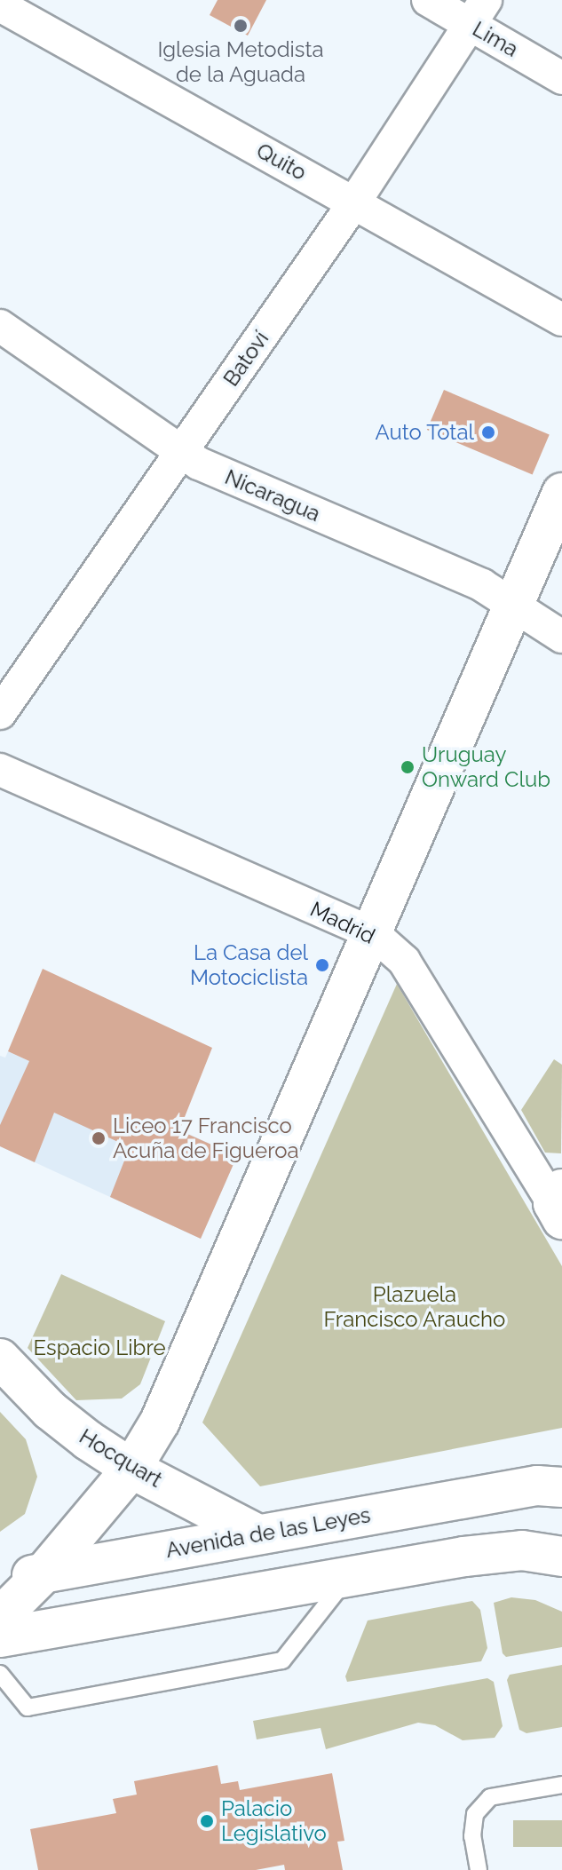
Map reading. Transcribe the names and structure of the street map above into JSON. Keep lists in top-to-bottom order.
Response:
{
  "streets": {
    "main road": ["Hocquart", "Avenida de las Leyes"],
    "street": [
      "Lima",
      "Quito",
      "Batoví",
      "Nicaragua",
      "Madrid"
    ]
  },
  "crossings": [
    ["Lima", "Batoví"],
    ["Quito", "Batoví"],
    ["Batoví", "Nicaragua"],
    ["Hocquart", "Avenida de las Leyes"]
  ],
  "parks": ["Plazuela Francisco Araucho", "Espacio Libre"],
  "places": [
    "Iglesia Metodista de la Aguada",
    "Auto Total",
    "Uruguay Onward Club",
    "La Casa del Motociclista",
    "Liceo 17 Francisco Acuña de Figueroa",
    "Palacio Legislativo"
  ]
}
